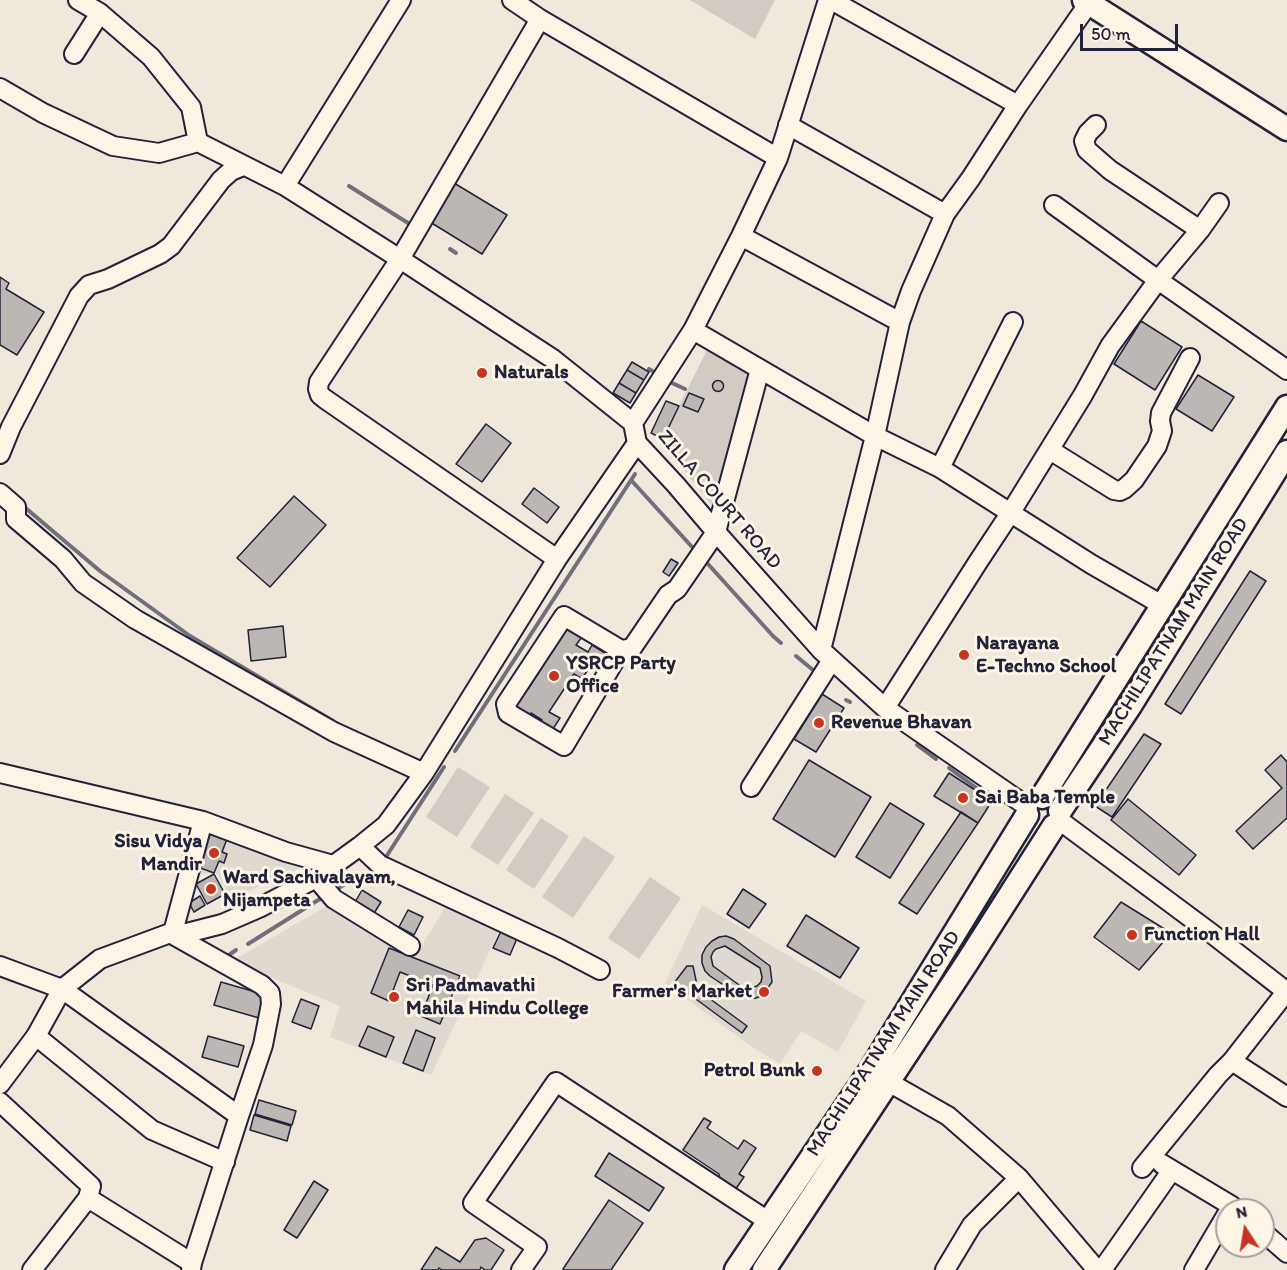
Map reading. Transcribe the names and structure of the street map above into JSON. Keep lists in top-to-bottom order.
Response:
{
  "streets": {
    "main road": ["MACHILIPATNAM MAIN ROAD"],
    "street": ["ZILLA COURT ROAD"]
  },
  "crossings": [
    ["ZILLA COURT ROAD", "MACHILIPATNAM MAIN ROAD"]
  ],
  "places": [
    "Naturals",
    "Narayana E-Techno School",
    "YSRCP Party Office",
    "Revenue Bhavan",
    "Sai Baba Temple",
    "Sisu Vidya Mandir",
    "Ward Sachivalayam, Nijampeta",
    "Function Hall",
    "Farmer's Market",
    "Sri Padmavathi Mahila Hindu College",
    "Petrol Bunk"
  ],
  "scale_bar": "50 m",
  "north": "top"
}
